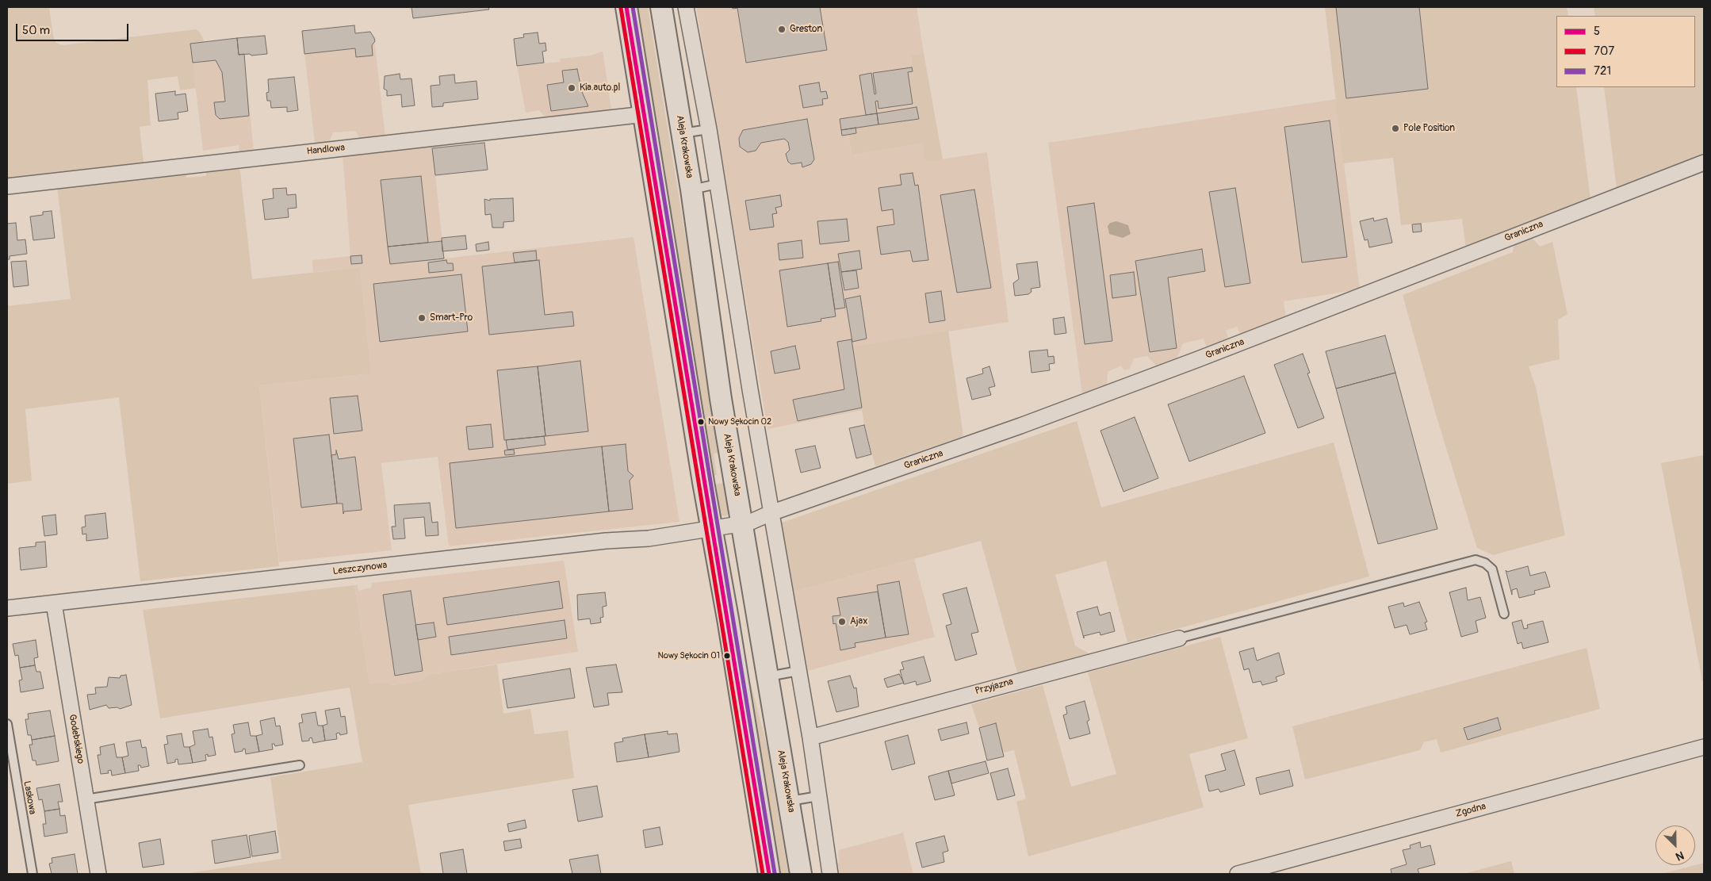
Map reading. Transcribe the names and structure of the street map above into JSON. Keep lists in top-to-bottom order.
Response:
{
  "streets": {
    "main road": ["Aleja Krakowska"],
    "street": [
      "Handlowa",
      "Graniczna",
      "Leszczynowa",
      "Przyjazna",
      "Godebskiego",
      "Zgodna"
    ],
    "lane": ["Laskowa"]
  },
  "crossings": [
    ["Aleja Krakowska", "Graniczna"],
    ["Aleja Krakowska", "Leszczynowa"],
    ["Graniczna", "Leszczynowa"],
    ["Leszczynowa", "Godebskiego"]
  ],
  "places": [
    "Greston",
    "Kia.auto.pl",
    "Pole Position",
    "Smart-Pro",
    "Nowy Sękocin 02",
    "Ajax",
    "Nowy Sękocin 01"
  ],
  "lines": ["transit line 5", "transit line 721", "transit line 707"],
  "legend": ["5", "707", "721"],
  "scale_bar": "50 m",
  "north": "bottom right"
}
